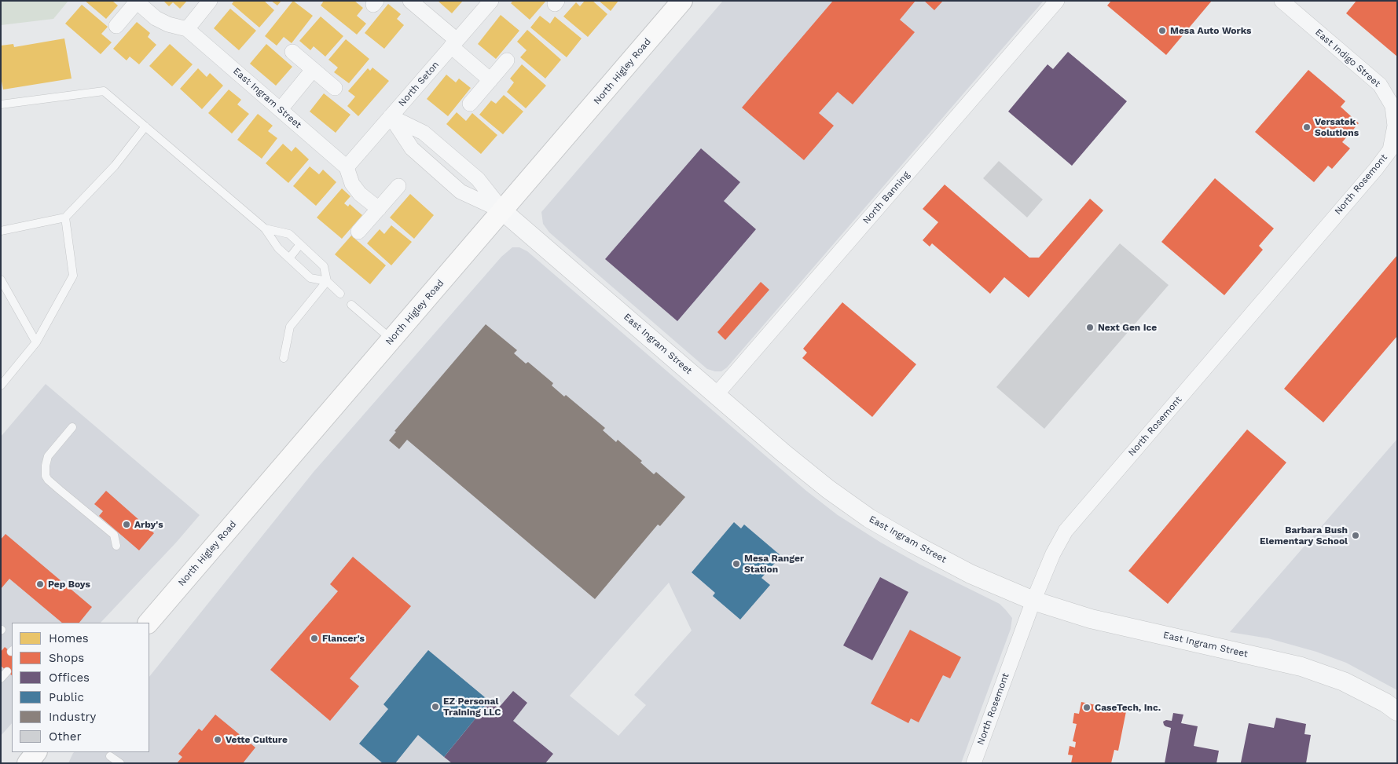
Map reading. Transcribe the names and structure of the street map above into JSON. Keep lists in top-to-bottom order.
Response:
{
  "streets": {
    "main road": ["North Higley Road"],
    "street": [
      "East Indigo Street",
      "North Seton",
      "East Ingram Street",
      "North Rosemont",
      "North Banning"
    ]
  },
  "crossings": [
    ["East Indigo Street", "North Rosemont"],
    ["North Higley Road", "East Ingram Street"],
    ["North Seton", "East Ingram Street"],
    ["East Ingram Street", "North Rosemont"],
    ["East Ingram Street", "North Banning"]
  ],
  "places": [
    "Mesa Auto Works",
    "Versatek Solutions",
    "Next Gen Ice",
    "Arby's",
    "Barbara Bush Elementary School",
    "Mesa Ranger Station",
    "Pep Boys",
    "Flancer's",
    "EZ Personal Training LLC",
    "CaseTech, Inc.",
    "Vette Culture"
  ],
  "legend": [
    "Homes",
    "Shops",
    "Offices",
    "Public",
    "Industry",
    "Other"
  ]
}
